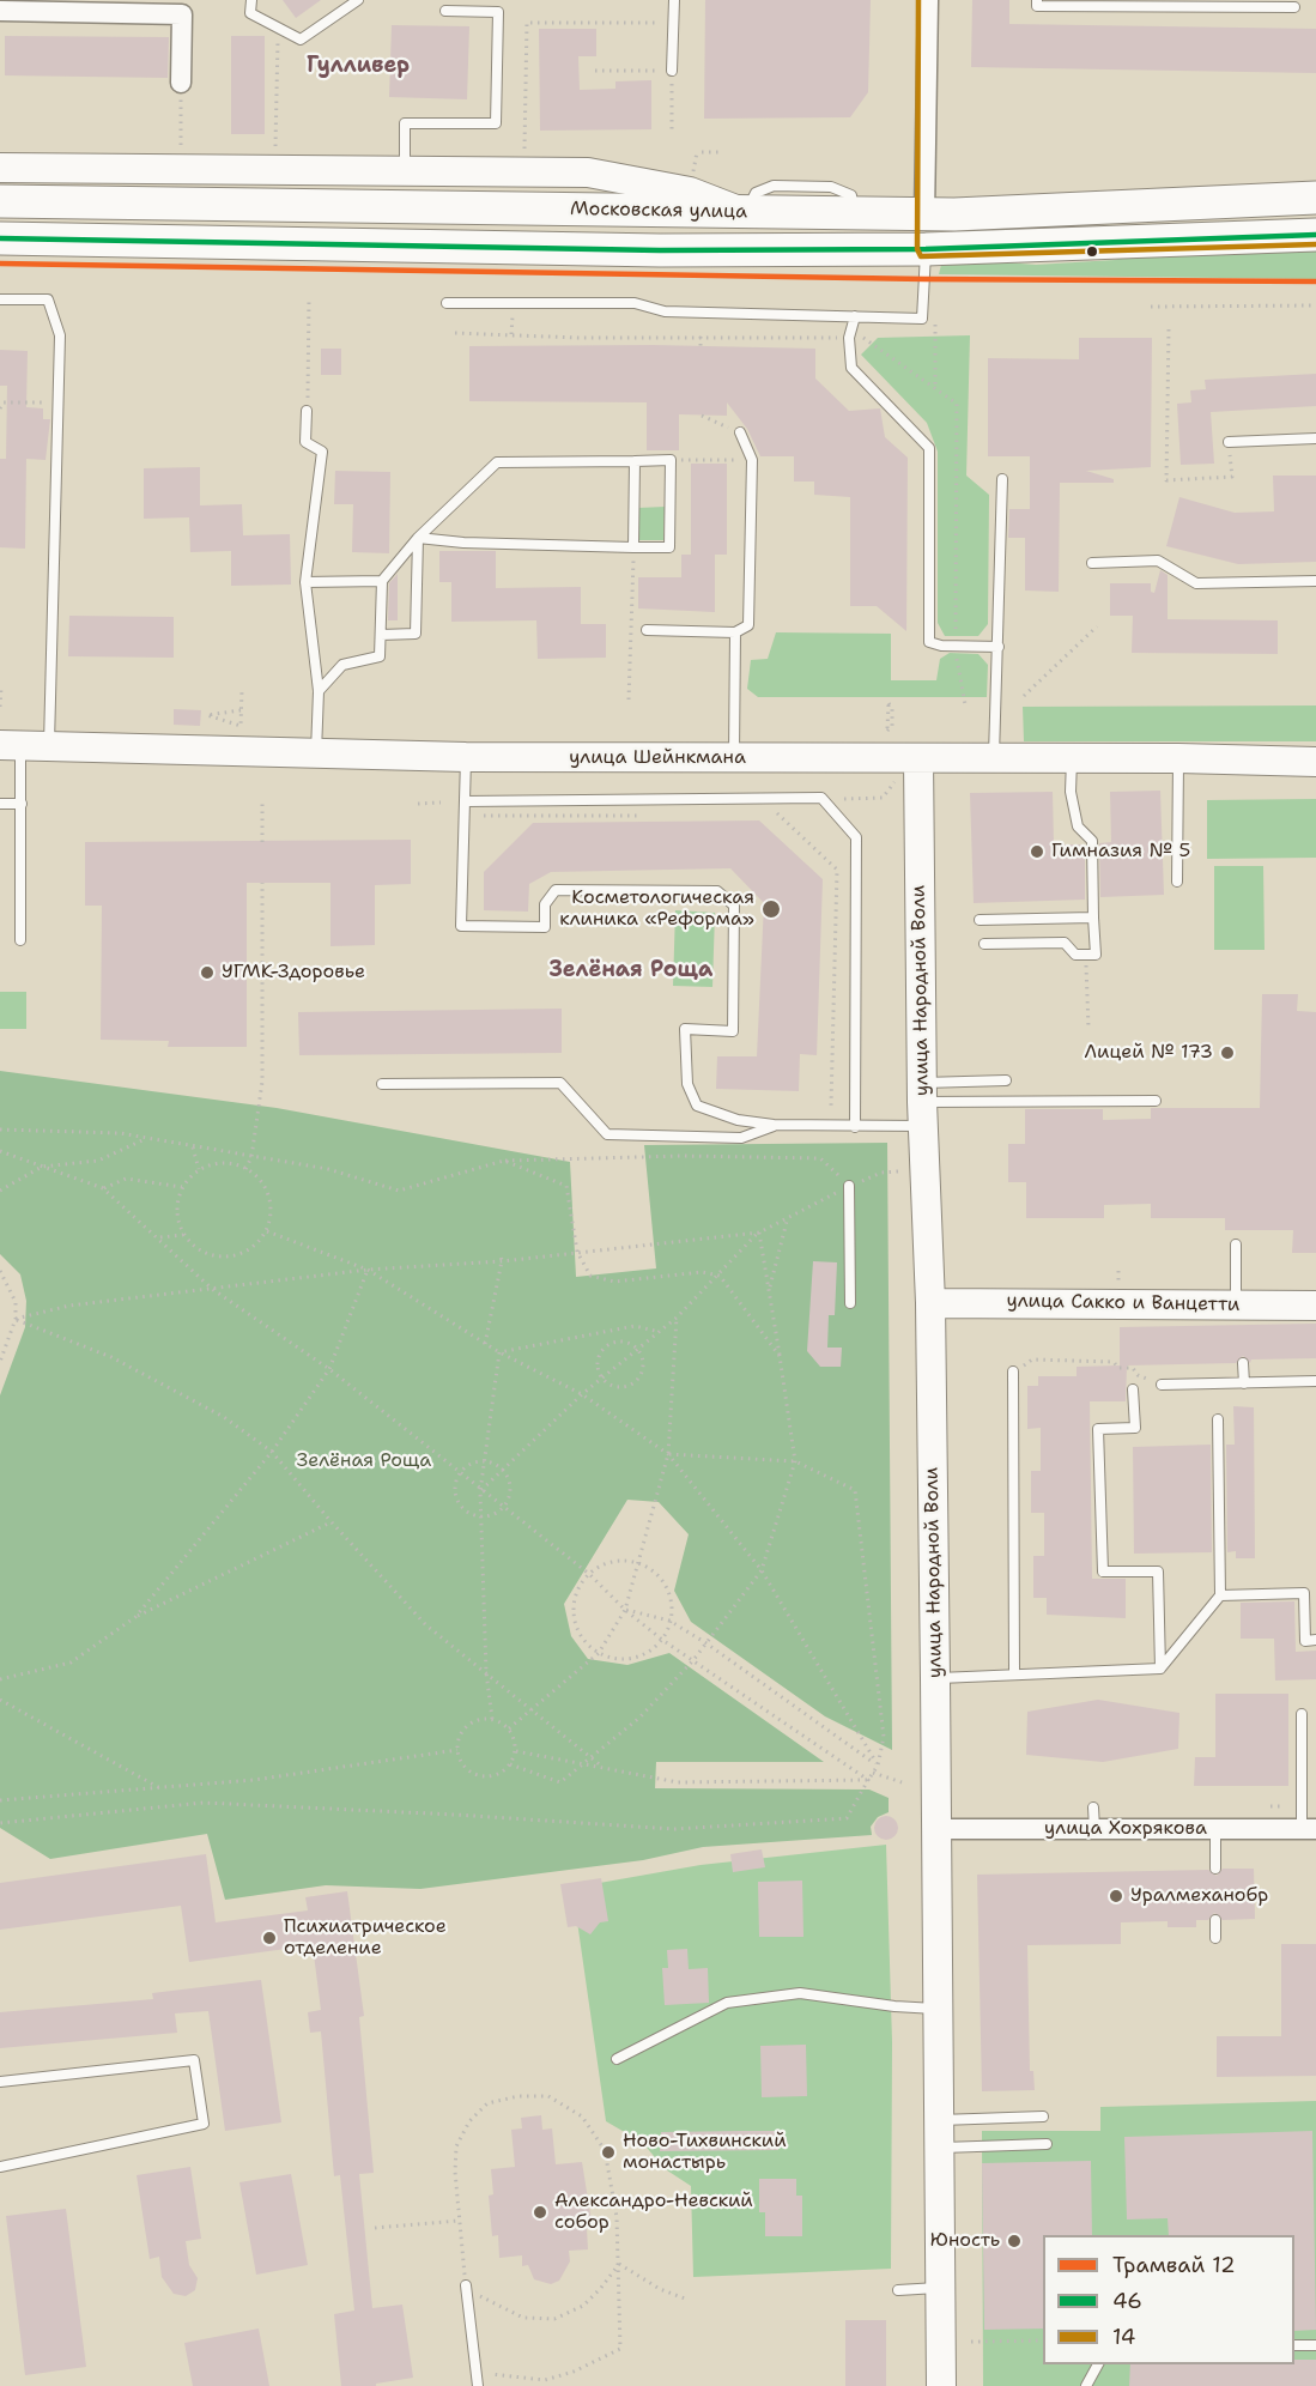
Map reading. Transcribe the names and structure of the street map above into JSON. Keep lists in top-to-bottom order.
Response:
{
  "streets": {
    "main road": ["Московская улица"],
    "street": [
      "улица Шейнкмана",
      "улица Народной Воли",
      "улица Сакко и Ванцетти",
      "улица Хохрякова"
    ]
  },
  "crossings": [
    ["улица Шейнкмана", "улица Народной Воли"],
    ["улица Народной Воли", "улица Сакко и Ванцетти"],
    ["улица Народной Воли", "улица Хохрякова"]
  ],
  "districts": ["Гулливер", "Зелёная Роща"],
  "parks": ["Зелёная Роща"],
  "places": [
    "Гимназия № 5",
    "Косметологическая клиника «Реформа»",
    "УГМК-Здоровье",
    "Лицей № 173",
    "Уралмеханобр",
    "Психиатрическое отделение",
    "Ново-Тихвинский монастырь",
    "Александро-Невский собор",
    "Юность"
  ],
  "lines": ["transit line 14", "transit line 46", "tram line 12"],
  "legend": ["Трамвай 12", "46", "14"]
}
